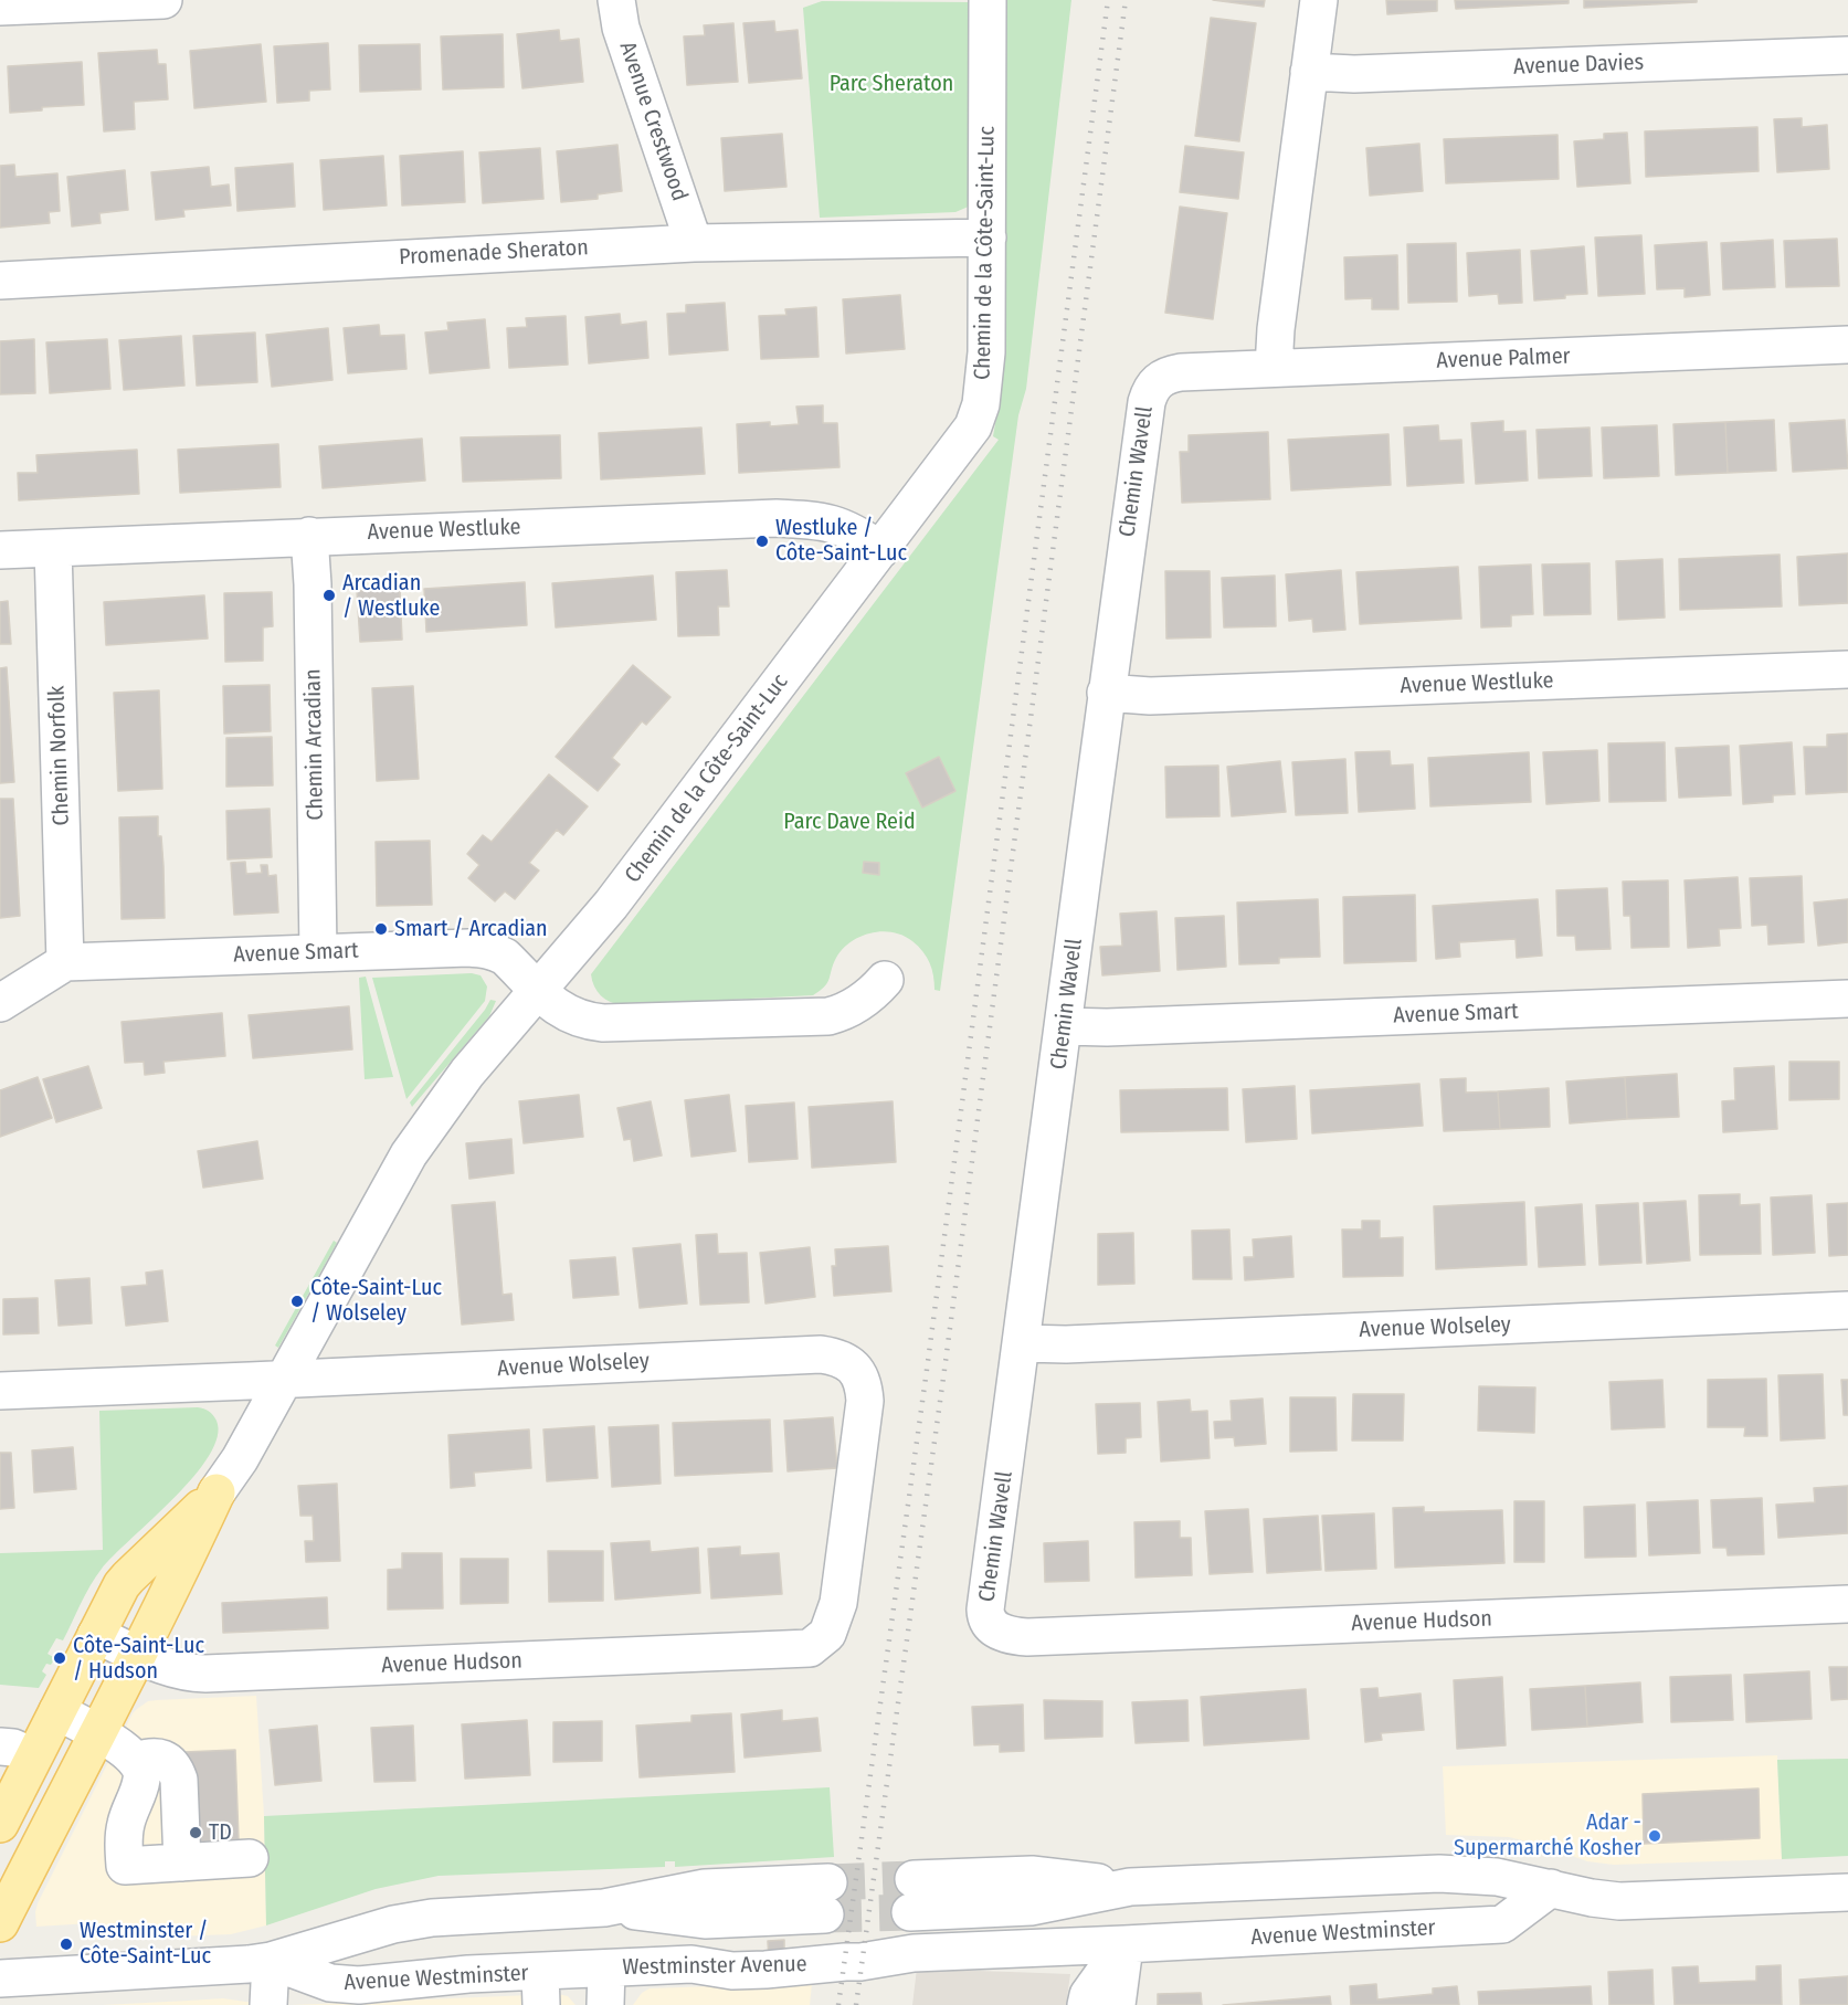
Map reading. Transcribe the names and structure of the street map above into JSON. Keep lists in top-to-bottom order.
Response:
{
  "streets": {
    "main road": ["Chemin de la Côte-Saint-Luc"],
    "street": [
      "Avenue Davies",
      "Avenue Crestwood",
      "Promenade Sheraton",
      "Avenue Palmer",
      "Chemin Wavell",
      "Avenue Westluke",
      "Chemin Arcadian",
      "Chemin Norfolk",
      "Avenue Smart",
      "Avenue Wolseley",
      "Avenue Hudson",
      "Avenue Westminster",
      "Westminster Avenue"
    ]
  },
  "crossings": [
    ["Avenue Crestwood", "Promenade Sheraton"],
    ["Promenade Sheraton", "Chemin de la Côte-Saint-Luc"],
    ["Chemin de la Côte-Saint-Luc", "Avenue Westluke"],
    ["Chemin de la Côte-Saint-Luc", "Avenue Smart"],
    ["Chemin de la Côte-Saint-Luc", "Avenue Wolseley"],
    ["Chemin de la Côte-Saint-Luc", "Avenue Hudson"],
    ["Avenue Palmer", "Chemin Wavell"],
    ["Chemin Wavell", "Avenue Westluke"],
    ["Chemin Wavell", "Avenue Smart"],
    ["Chemin Wavell", "Avenue Wolseley"],
    ["Chemin Wavell", "Avenue Hudson"],
    ["Avenue Westluke", "Chemin Arcadian"],
    ["Avenue Westluke", "Chemin Norfolk"],
    ["Chemin Arcadian", "Avenue Smart"],
    ["Chemin Norfolk", "Avenue Smart"],
    ["Avenue Wolseley", "Avenue Hudson"],
    ["Avenue Westminster", "Westminster Avenue"]
  ],
  "parks": ["Parc Sheraton", "Parc Dave Reid"],
  "places": [
    "Westluke / Côte-Saint-Luc",
    "Arcadian / Westluke",
    "Smart / Arcadian",
    "Côte-Saint-Luc / Wolseley",
    "Côte-Saint-Luc / Hudson",
    "TD",
    "Adar - Supermarché Kosher",
    "Westminster / Côte-Saint-Luc"
  ]
}
